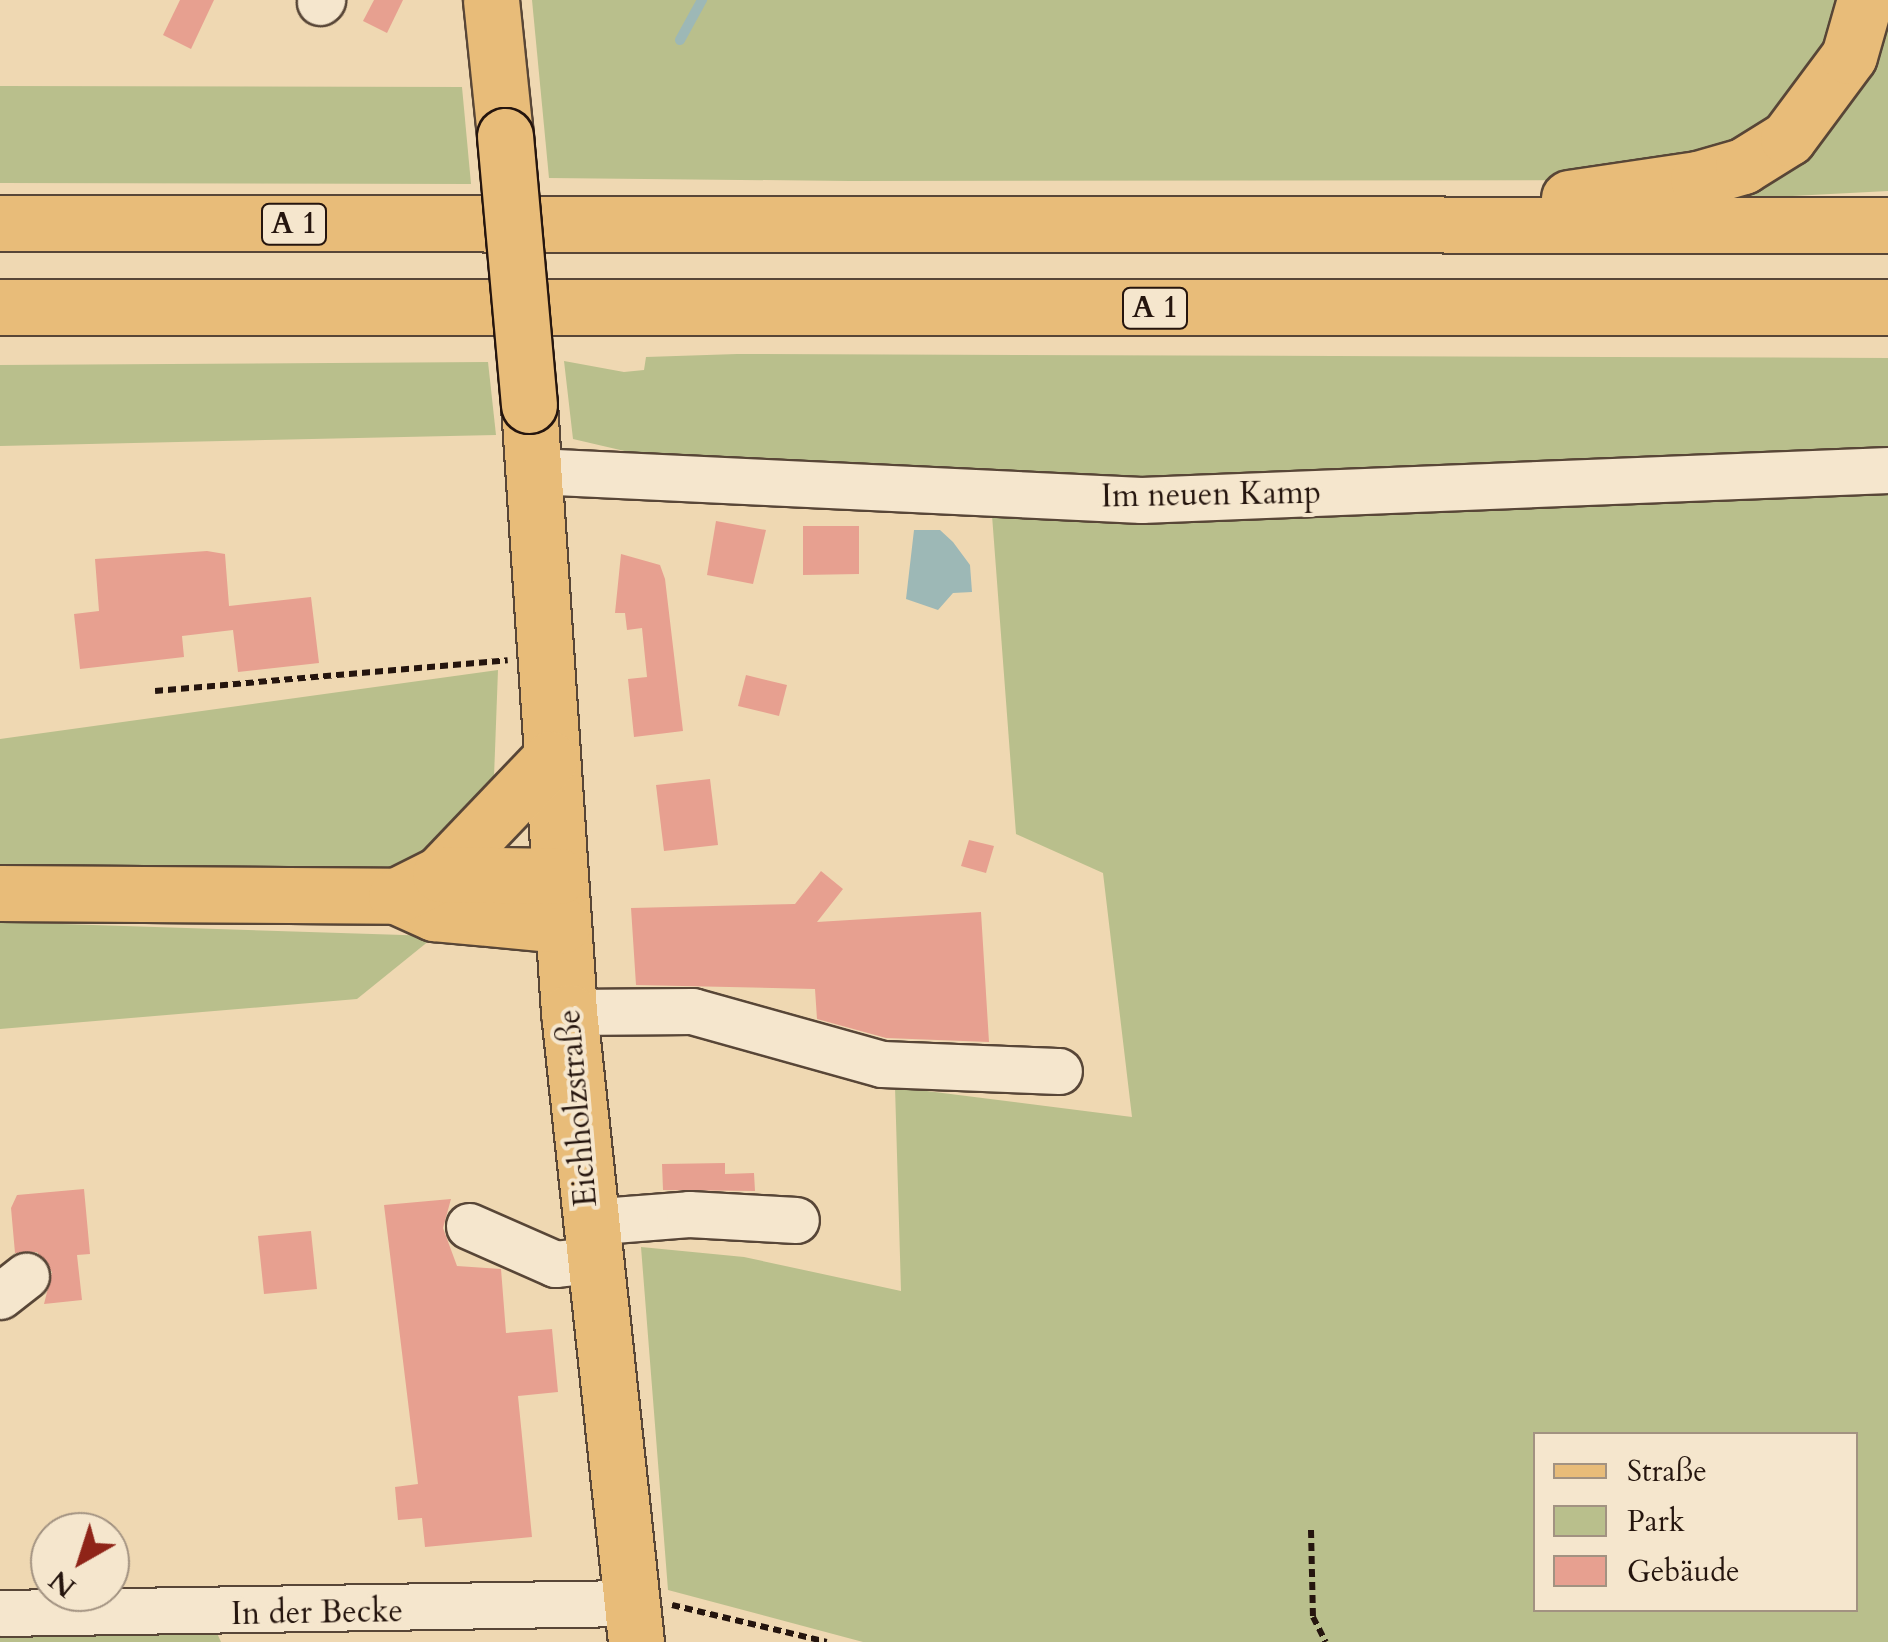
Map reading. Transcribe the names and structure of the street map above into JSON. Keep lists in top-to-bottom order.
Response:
{
  "streets": {
    "main road": ["A 1", "Eichholzstraße"],
    "street": ["Im neuen Kamp", "In der Becke"]
  },
  "crossings": [
    ["Im neuen Kamp", "Eichholzstraße"],
    ["Eichholzstraße", "In der Becke"]
  ],
  "legend": ["Straße", "Park", "Gebäude"],
  "north": "bottom left"
}
